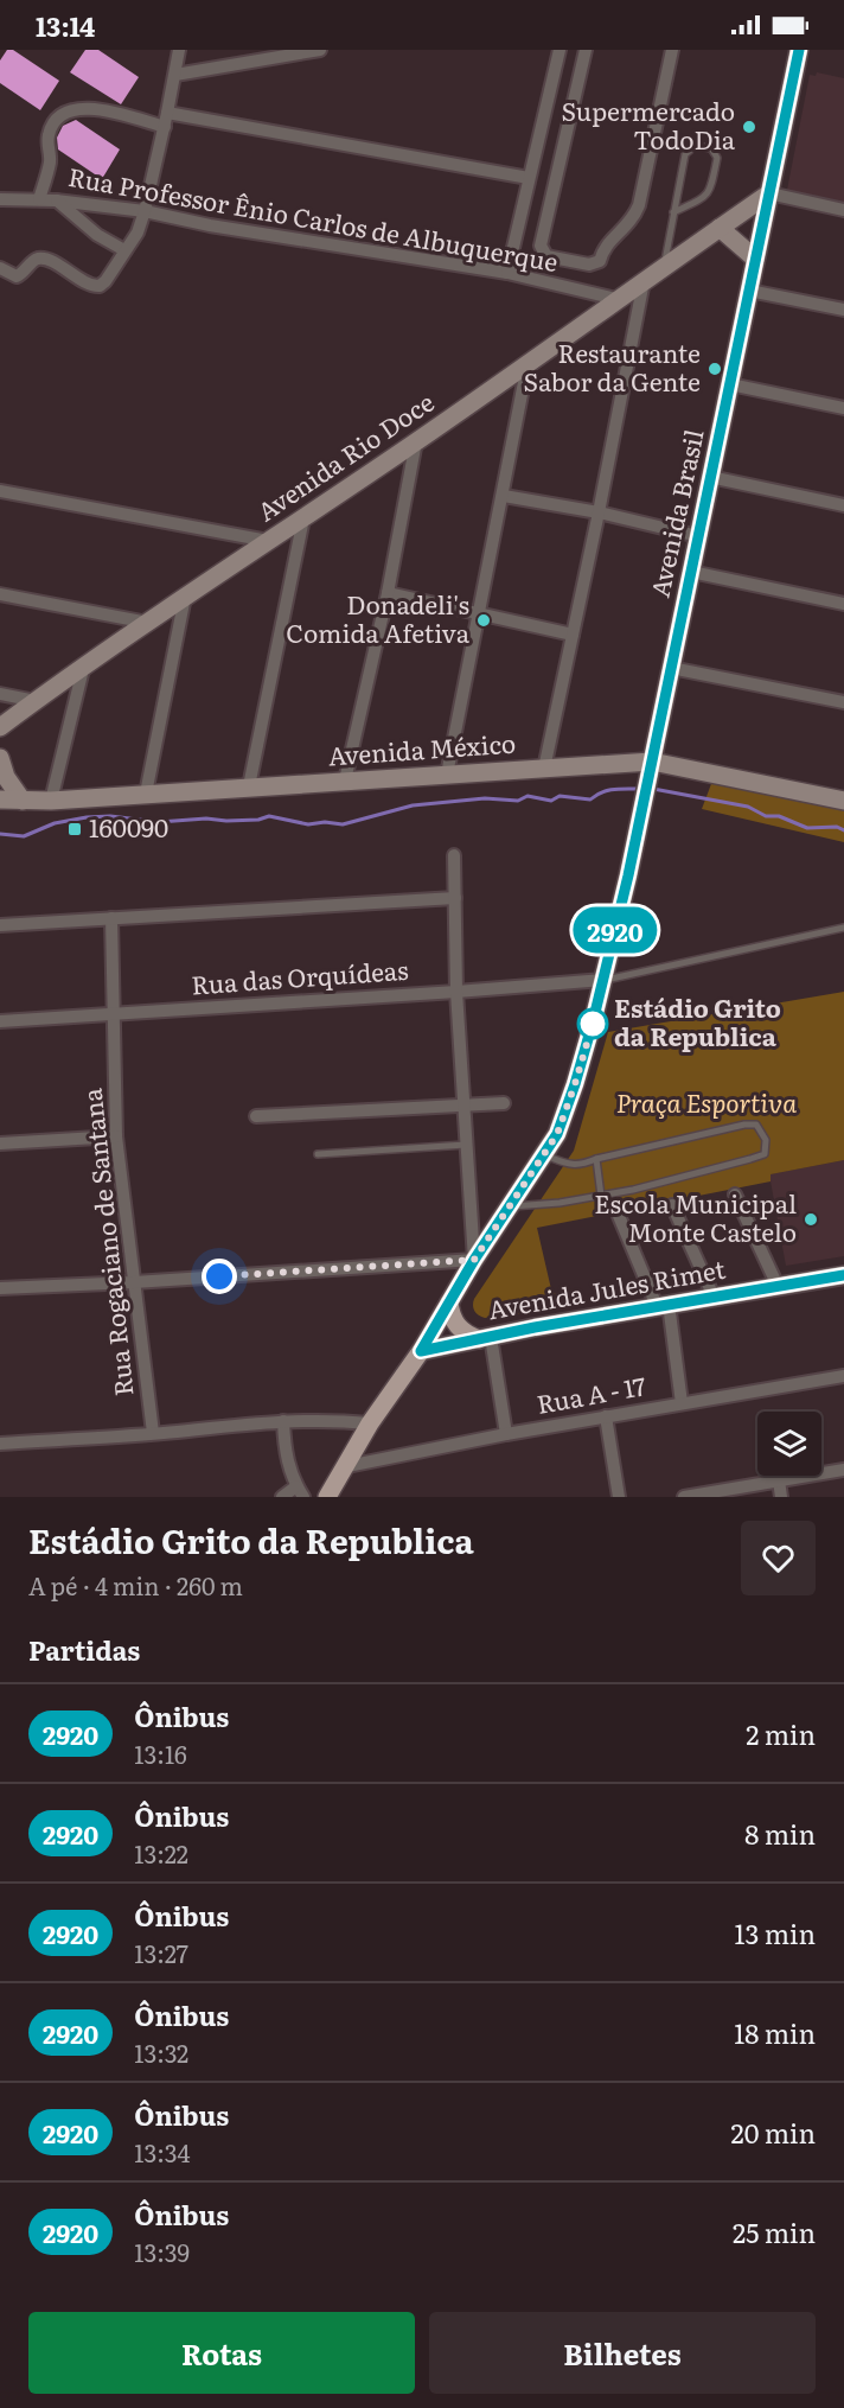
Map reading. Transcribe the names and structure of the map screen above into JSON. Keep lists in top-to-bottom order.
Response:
{
  "streets": {
    "main road": ["Avenida Brasil"],
    "street": [
      "Rua Professor Ênio Carlos de Albuquerque",
      "Avenida Rio Doce",
      "Avenida México",
      "Rua das Orquídeas",
      "Rua Rogaciano de Santana",
      "Avenida Jules Rimet",
      "Rua A - 17"
    ]
  },
  "crossings": [
    ["Rua Professor Ênio Carlos de Albuquerque", "Avenida Rio Doce"],
    ["Avenida Rio Doce", "Avenida Brasil"],
    ["Avenida Brasil", "Avenida México"],
    ["Avenida Brasil", "Rua das Orquídeas"],
    ["Avenida Brasil", "Avenida Jules Rimet"],
    ["Avenida Brasil", "Rua A - 17"],
    ["Rua das Orquídeas", "Rua Rogaciano de Santana"]
  ],
  "parks": ["Praça Esportiva"],
  "places": {
    "other": [
      "Supermercado TodoDia",
      "Restaurante Sabor da Gente",
      "Donadeli's Comida Afetiva",
      "Estádio Grito da Republica",
      "Escola Municipal Monte Castelo"
    ],
    "transit": ["160090"]
  },
  "lines": ["bus line 2920"],
  "page": {
    "status": "13:14",
    "on_map": "2920",
    "heading": [
      ["Estádio Grito da Republica", "A pé · 4 min · 260 m"],
      "Partidas"
    ],
    "list": [
      {
        "mark": "2920",
        "name": "Ônibus",
        "note": "13:16",
        "value": "2 min"
      },
      {
        "mark": "2920",
        "name": "Ônibus",
        "note": "13:22",
        "value": "8 min"
      },
      {
        "mark": "2920",
        "name": "Ônibus",
        "note": "13:27",
        "value": "13 min"
      },
      {
        "mark": "2920",
        "name": "Ônibus",
        "note": "13:32",
        "value": "18 min"
      },
      {
        "mark": "2920",
        "name": "Ônibus",
        "note": "13:34",
        "value": "20 min"
      },
      {
        "mark": "2920",
        "name": "Ônibus",
        "note": "13:39",
        "value": "25 min"
      }
    ],
    "buttons": ["Rotas", "Bilhetes"]
  }
}
